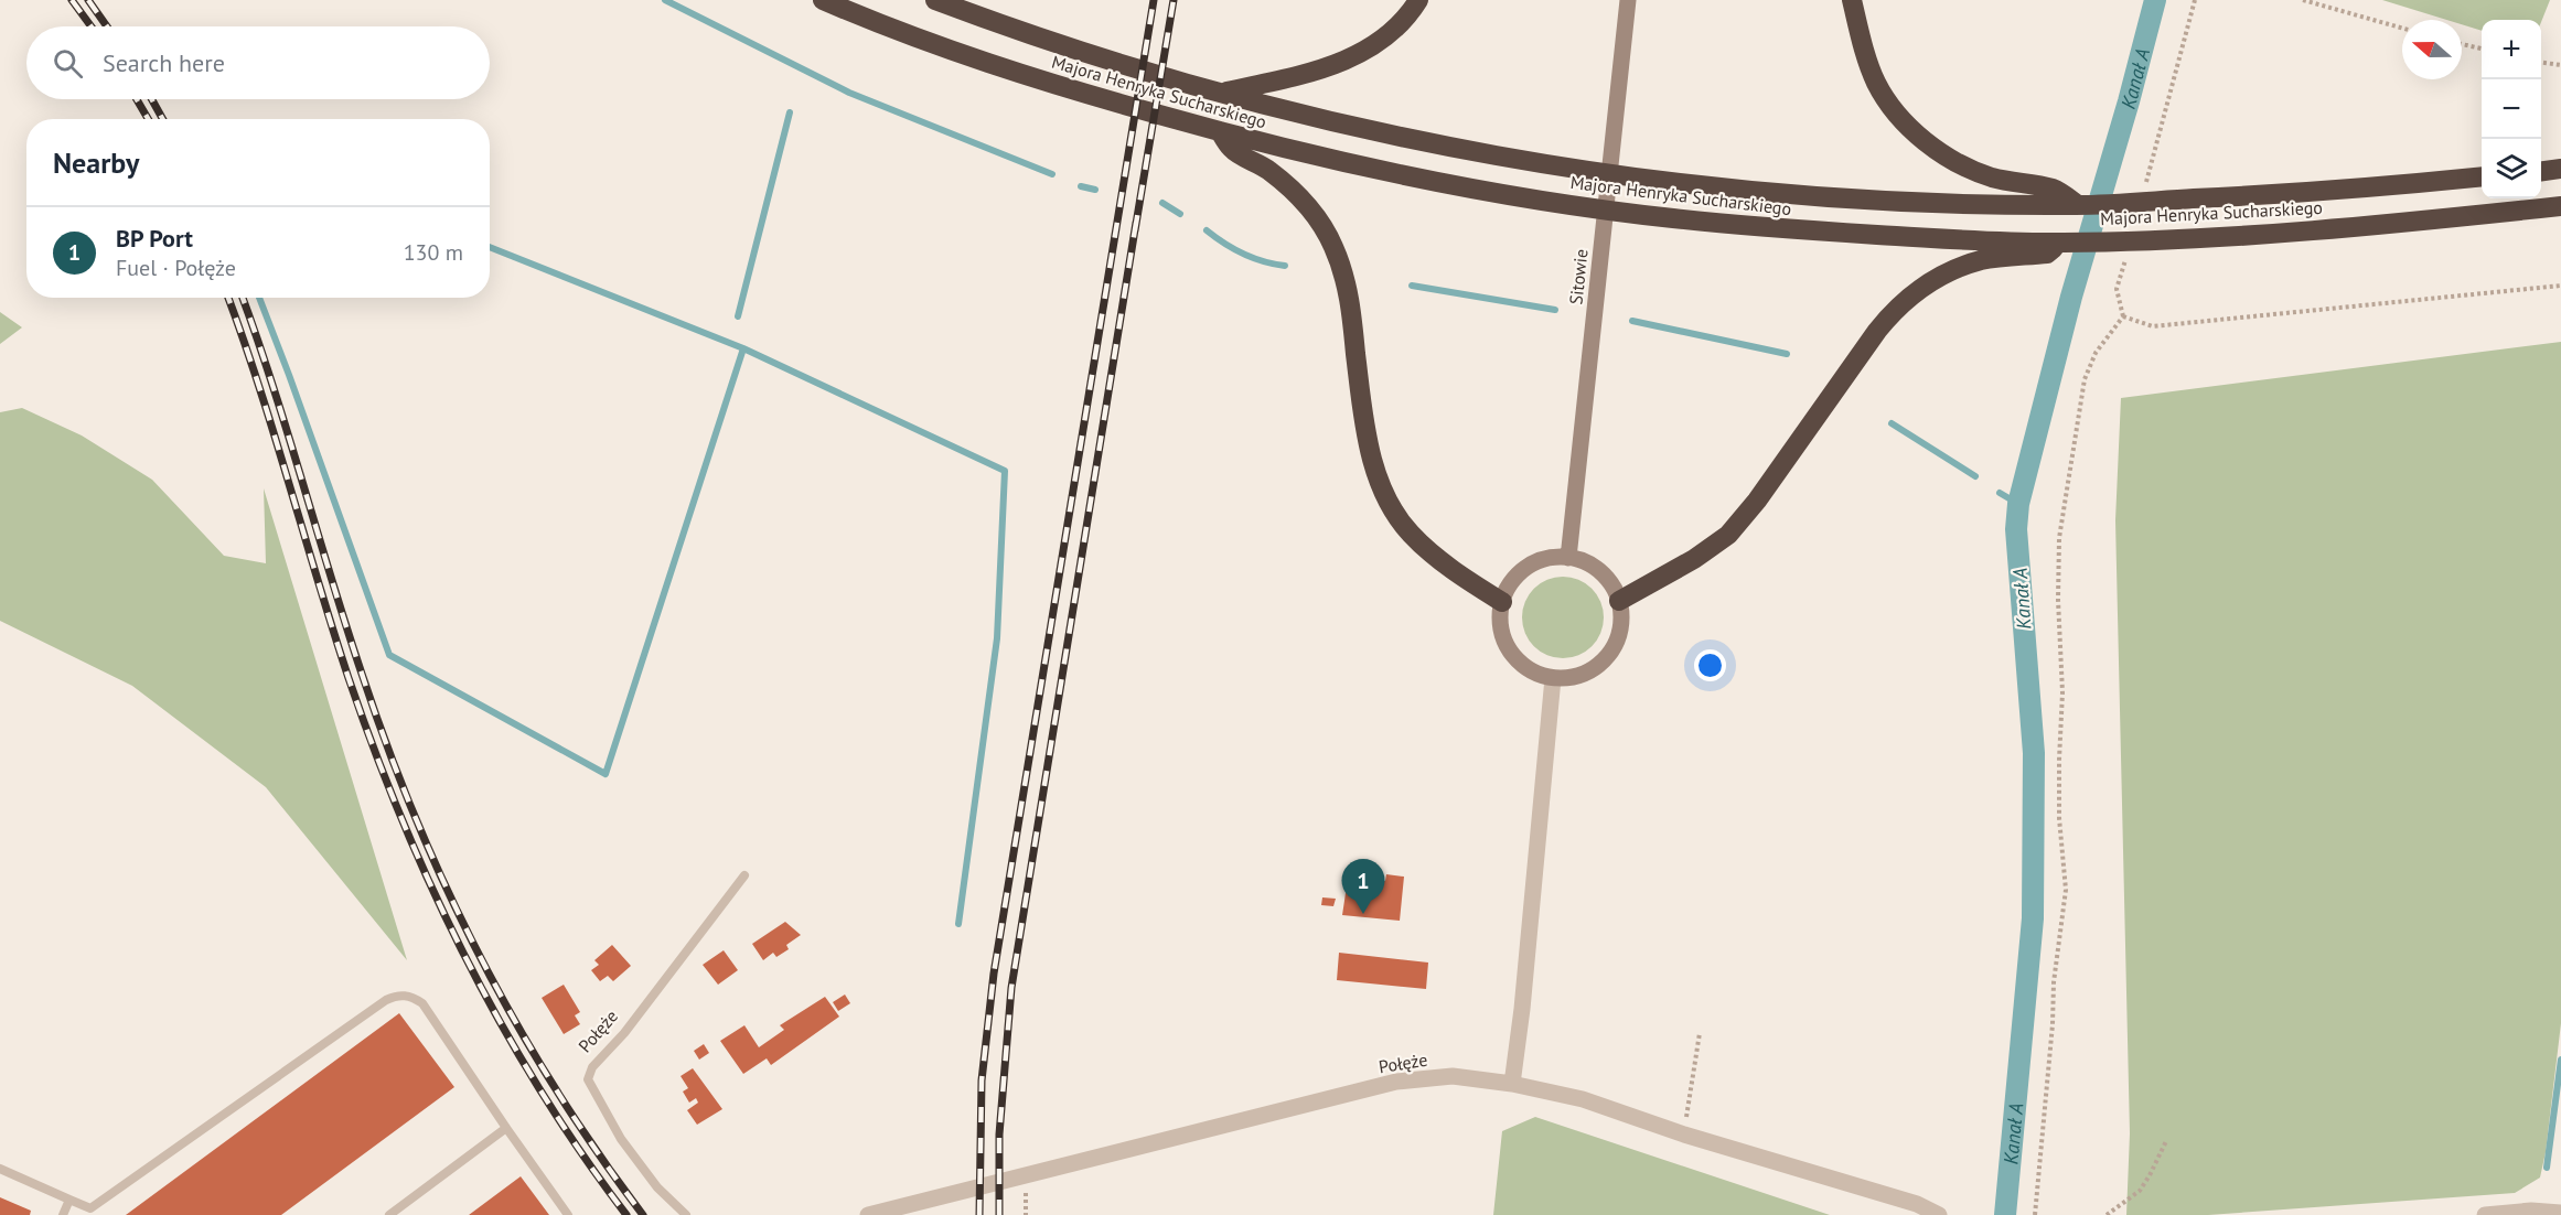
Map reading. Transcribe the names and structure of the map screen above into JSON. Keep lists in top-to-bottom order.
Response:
{
  "streets": {
    "highway": ["Majora Henryka Sucharskiego"],
    "street": ["Sitowie", "Połęże"]
  },
  "water": ["Kanał A"],
  "north": "left",
  "page": {
    "map_buttons": ["+", "−"],
    "search": "Search here",
    "heading": "Nearby",
    "list": [
      {
        "mark": "1",
        "name": "BP Port",
        "note": "Fuel · Połęże",
        "value": "130 m"
      }
    ],
    "pins": "1"
  }
}
